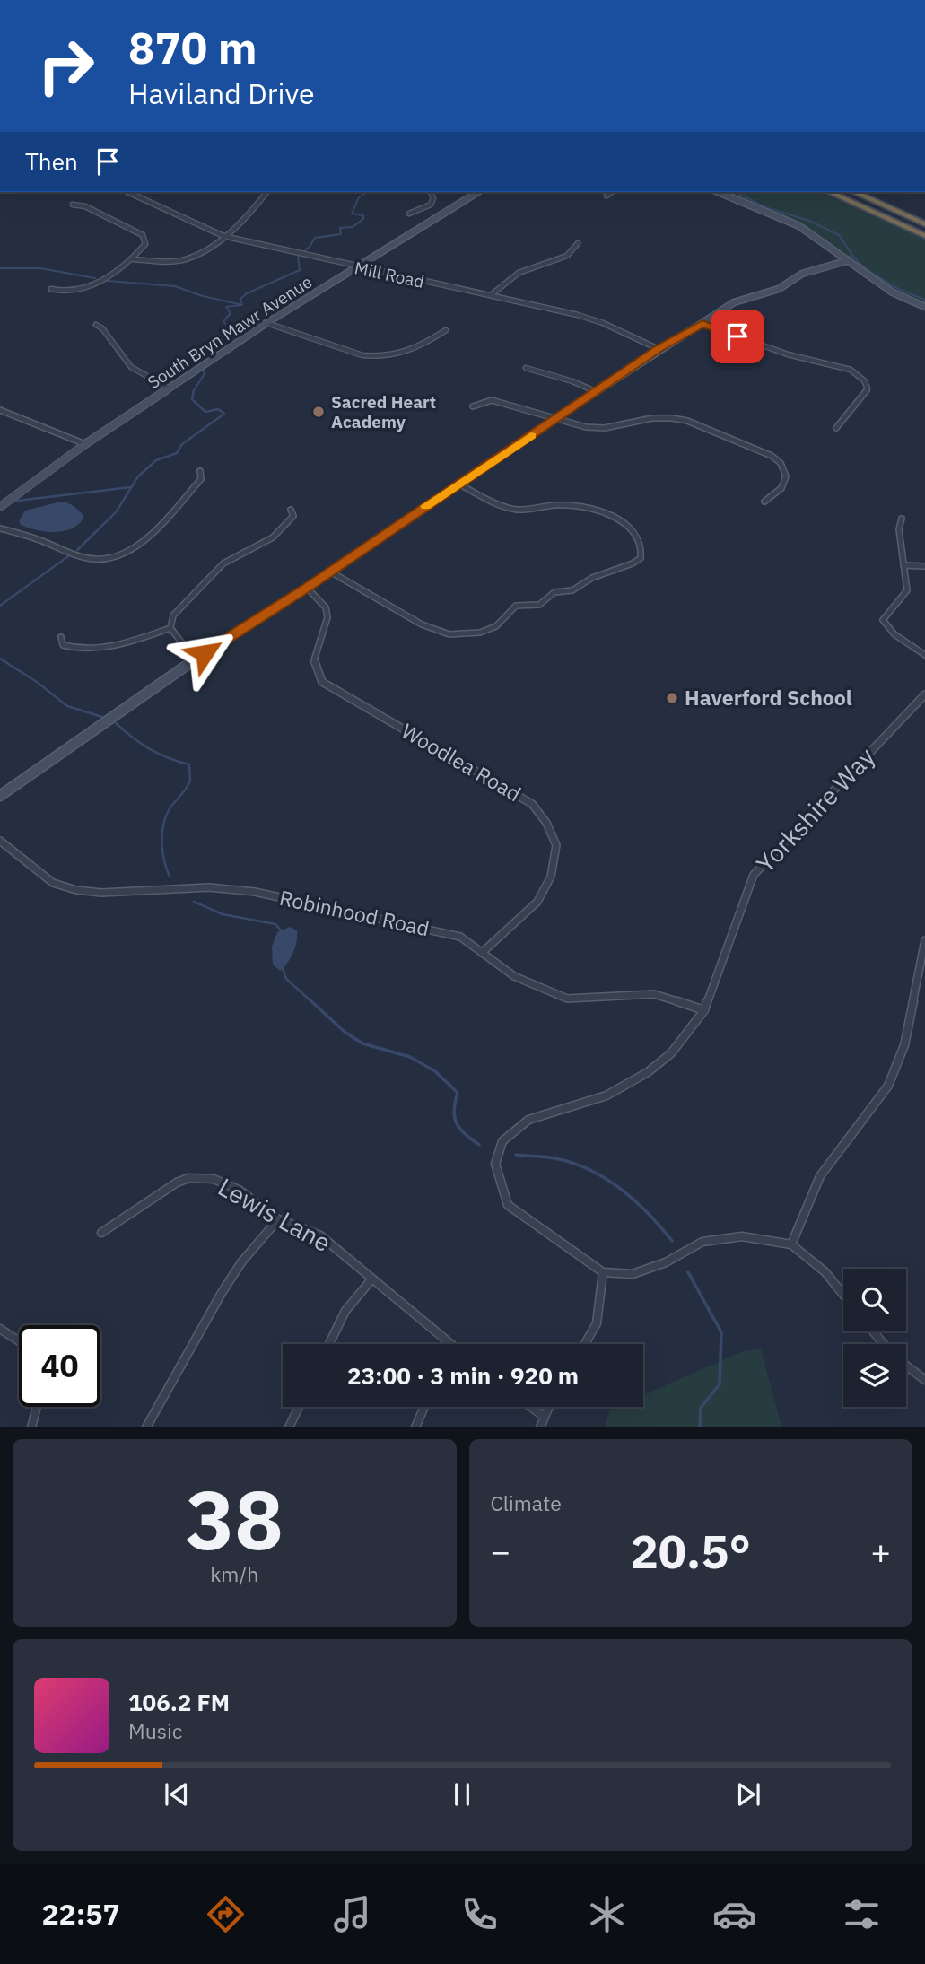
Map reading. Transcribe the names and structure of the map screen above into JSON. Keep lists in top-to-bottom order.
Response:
{
  "streets": {
    "main road": ["South Bryn Mawr Avenue"],
    "street": [
      "Mill Road",
      "Woodlea Road",
      "Yorkshire Way",
      "Robinhood Road",
      "Lewis Lane"
    ]
  },
  "crossings": [
    ["Mill Road", "South Bryn Mawr Avenue"],
    ["Woodlea Road", "Robinhood Road"],
    ["Yorkshire Way", "Robinhood Road"]
  ],
  "places": ["Sacred Heart Academy", "Haverford School"],
  "page": {
    "turn": ["870 m", "Haviland Drive"],
    "then": "Then",
    "limit": "40",
    "trip": "23:00 · 3 min · 920 m",
    "tile": [
      ["38", "km/h"],
      "Climate"
    ],
    "heat": ["−", "20.5°", "+"],
    "song": ["106.2 FM", "Music"],
    "tabs": "22:57"
  }
}
